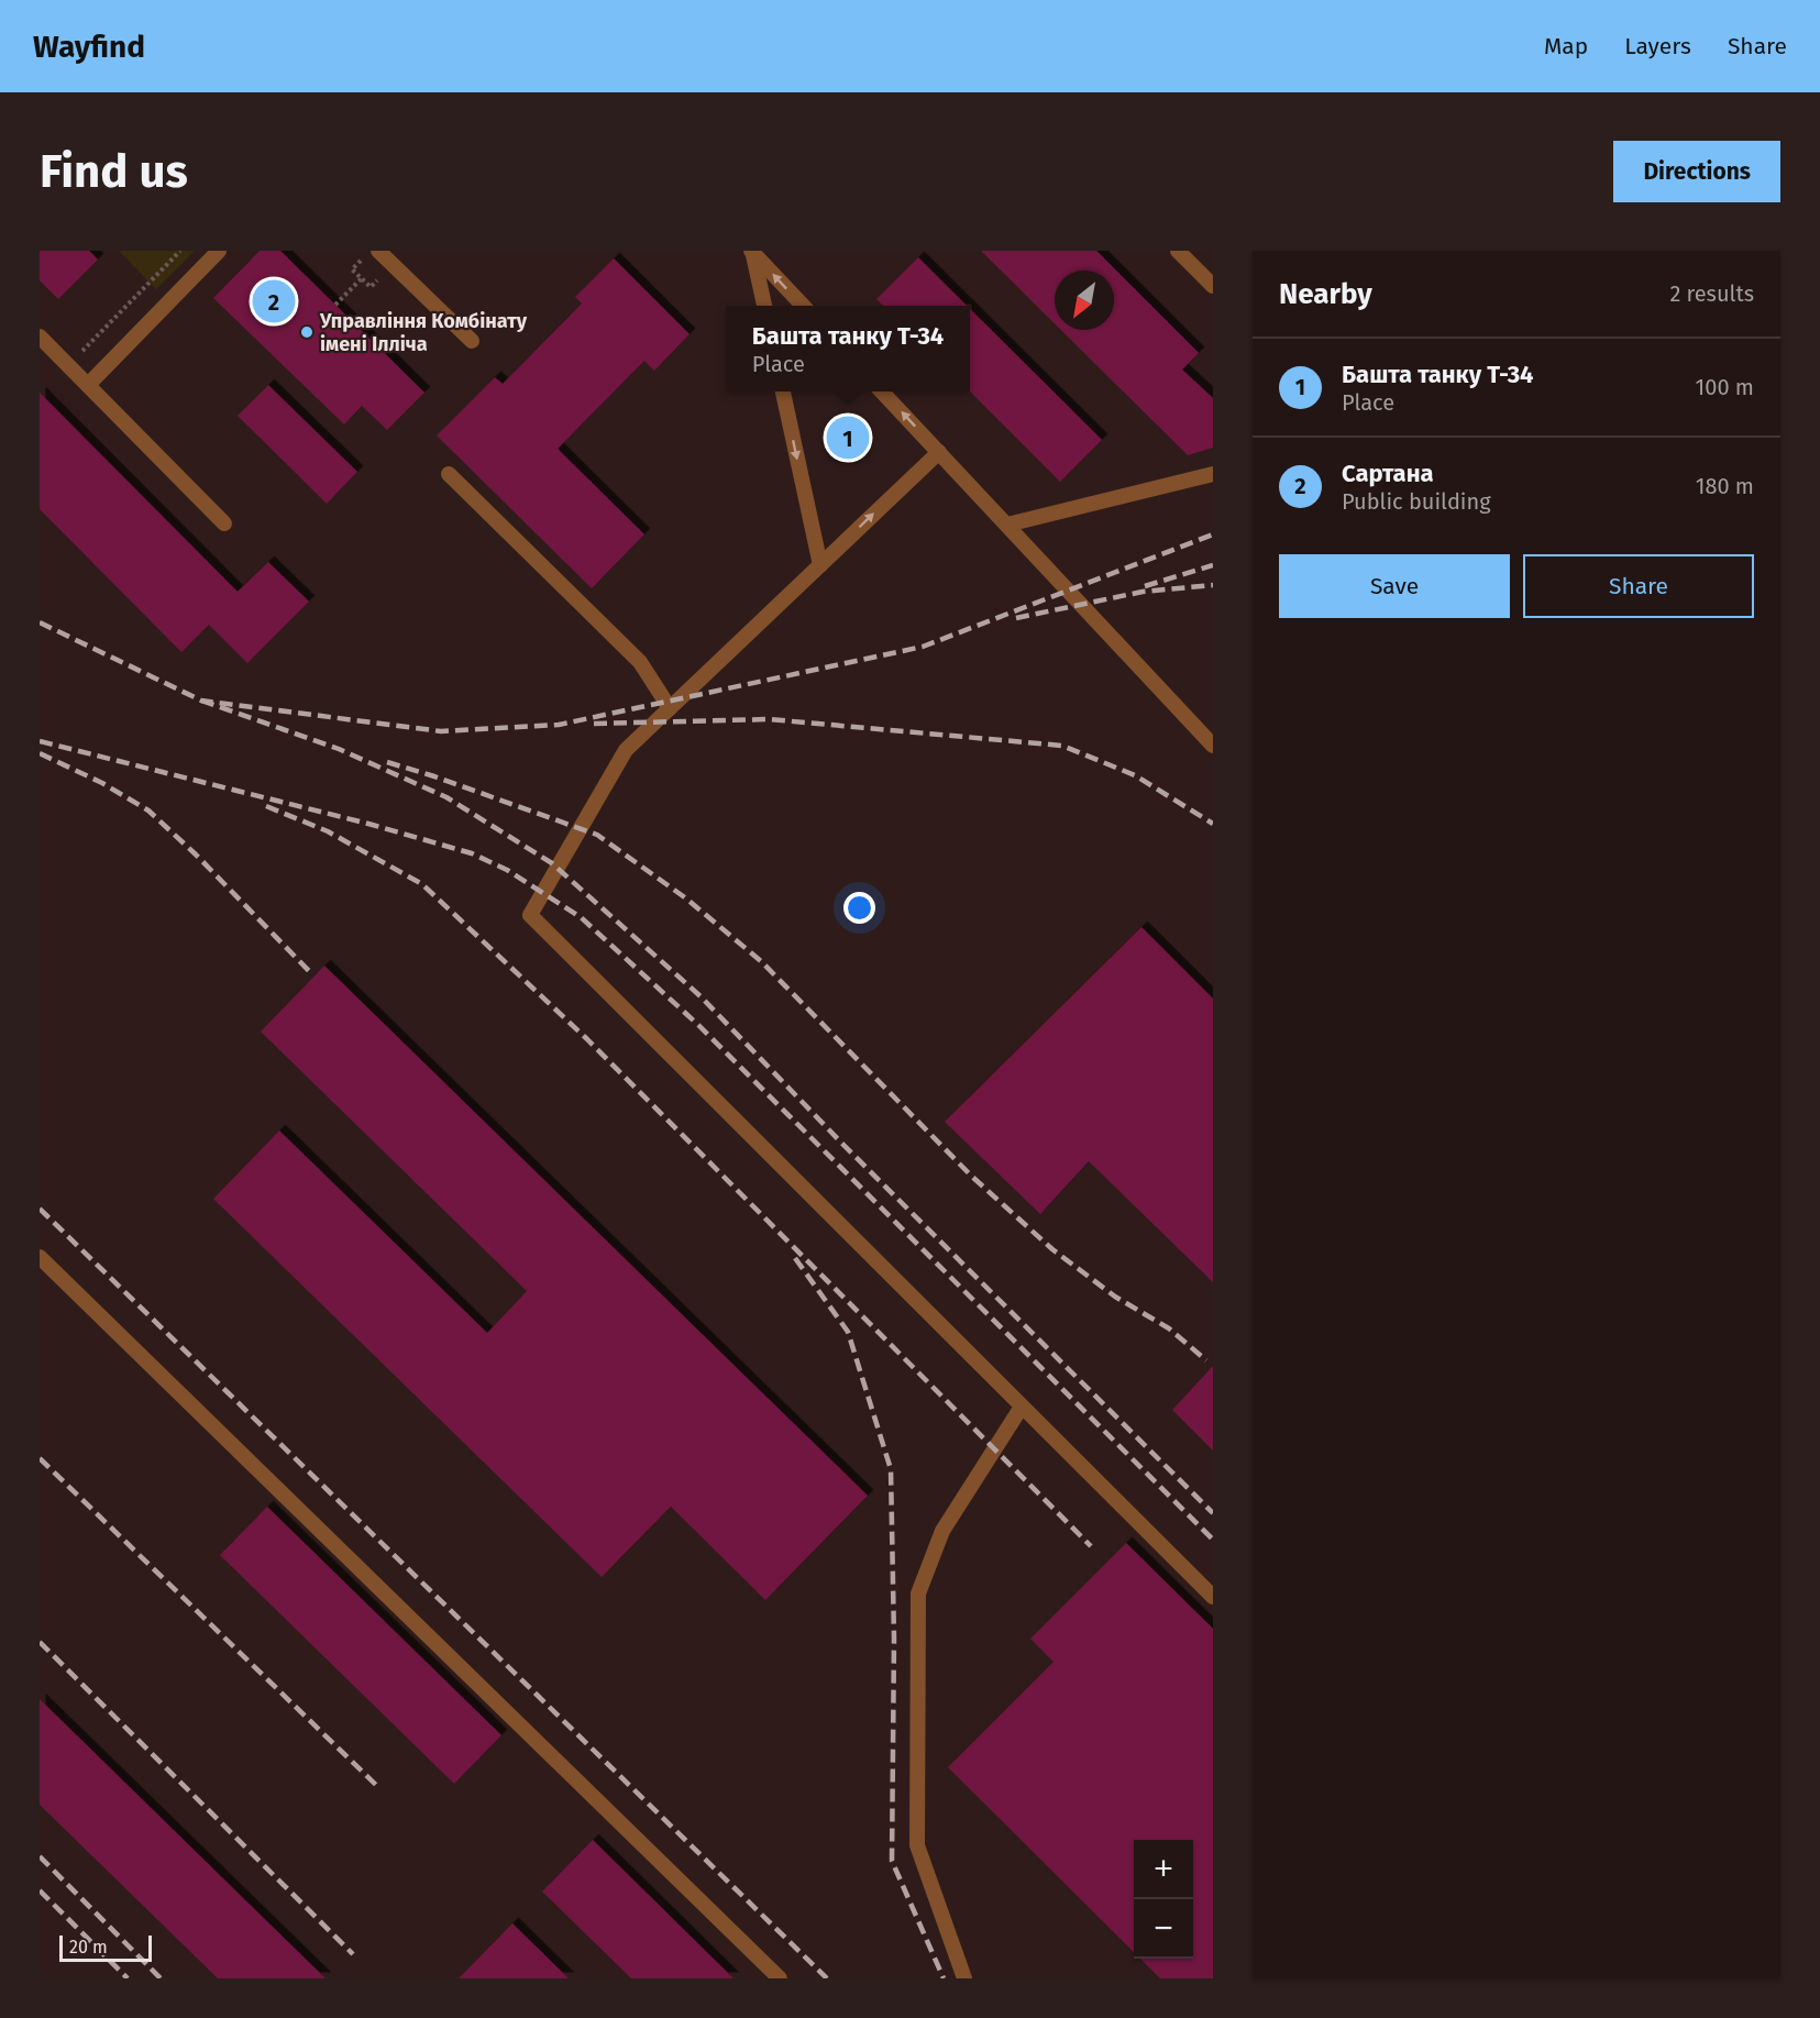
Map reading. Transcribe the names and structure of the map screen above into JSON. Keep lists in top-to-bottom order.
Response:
{
  "places": ["Управління Комбінату імені Ілліча"],
  "scale_bar": "20 m",
  "north": "bottom left",
  "page": {
    "header": "Wayfind",
    "nav": ["Map", "Layers", "Share"],
    "buttons": [
      "Directions",
      ["Save", "Share"]
    ],
    "title": "Find us",
    "heading": ["Nearby", "2 results"],
    "pins": ["2", "1"],
    "popup": ["Башта танку Т-34", "Place"],
    "list": [
      {
        "mark": "1",
        "name": "Башта танку Т-34",
        "note": "Place",
        "value": "100 m"
      },
      {
        "mark": "2",
        "name": "Сартана",
        "note": "Public building",
        "value": "180 m"
      }
    ],
    "map_buttons": ["+", "−"],
    "scale": "20 m"
  }
}
